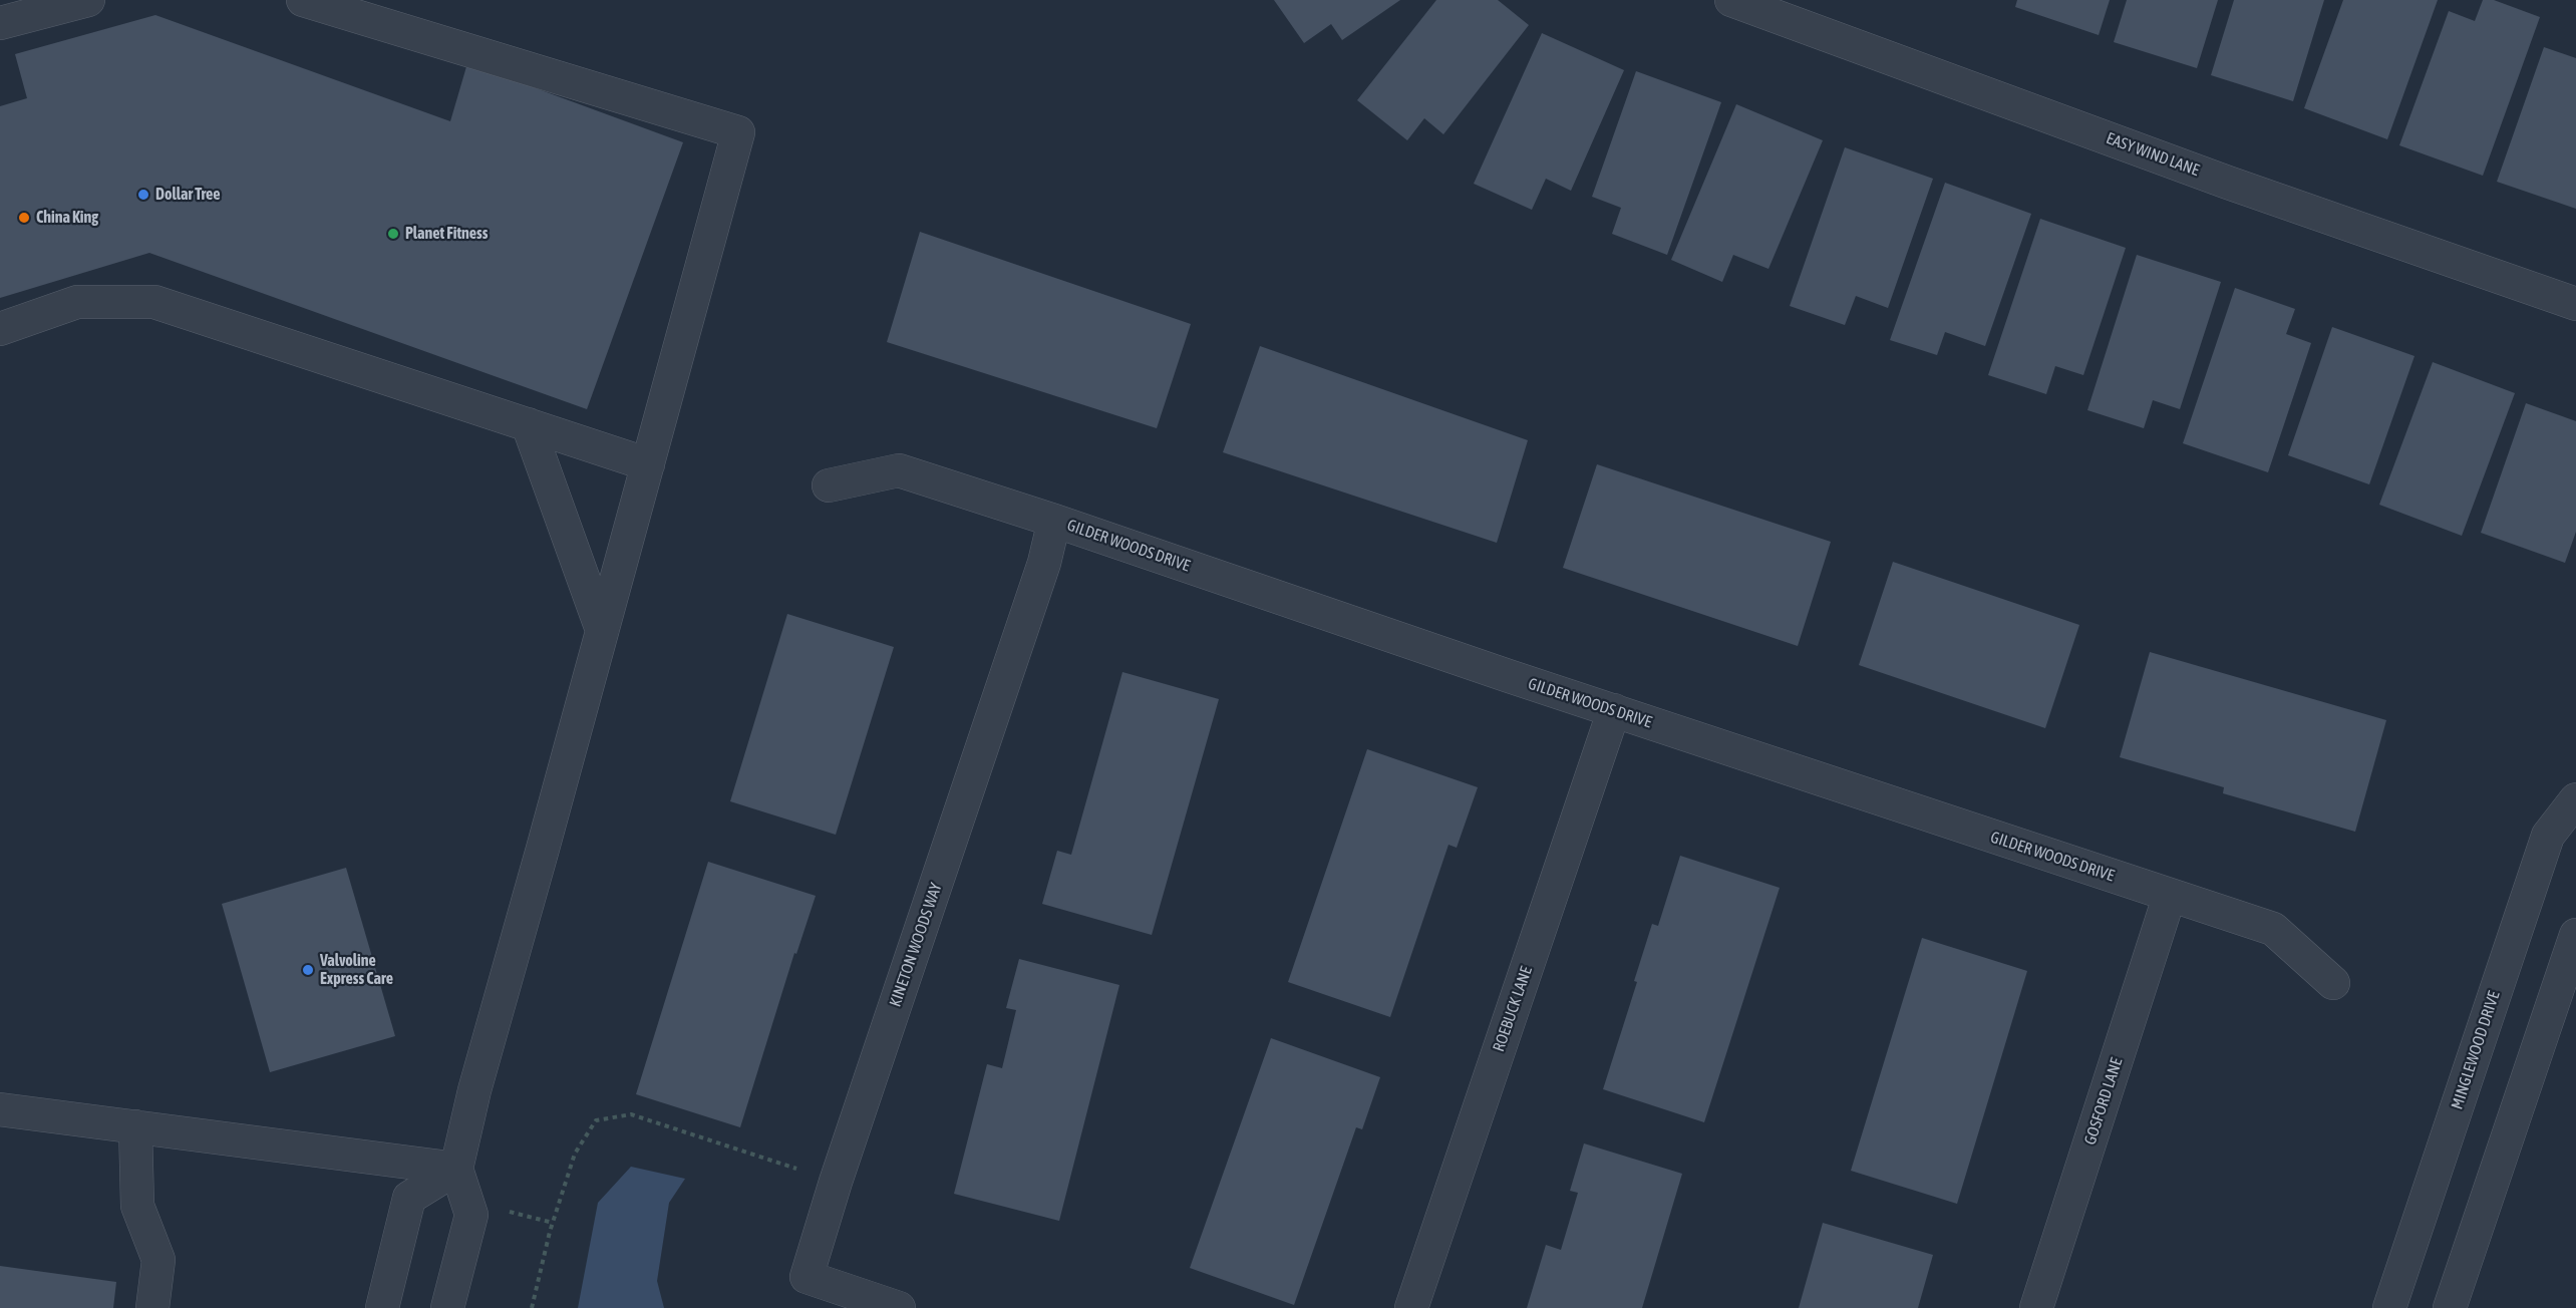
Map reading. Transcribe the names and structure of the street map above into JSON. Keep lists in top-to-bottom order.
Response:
{
  "streets": {
    "street": [
      "EASY WIND LANE",
      "GILDER WOODS DRIVE",
      "KINETON WOODS WAY",
      "ROEBUCK LANE",
      "MINGLEWOOD DRIVE",
      "GOSFORD LANE"
    ]
  },
  "crossings": [
    ["GILDER WOODS DRIVE", "KINETON WOODS WAY"],
    ["GILDER WOODS DRIVE", "ROEBUCK LANE"],
    ["GILDER WOODS DRIVE", "GOSFORD LANE"]
  ],
  "places": [
    "Dollar Tree",
    "China King",
    "Planet Fitness",
    "Valvoline Express Care"
  ]
}
